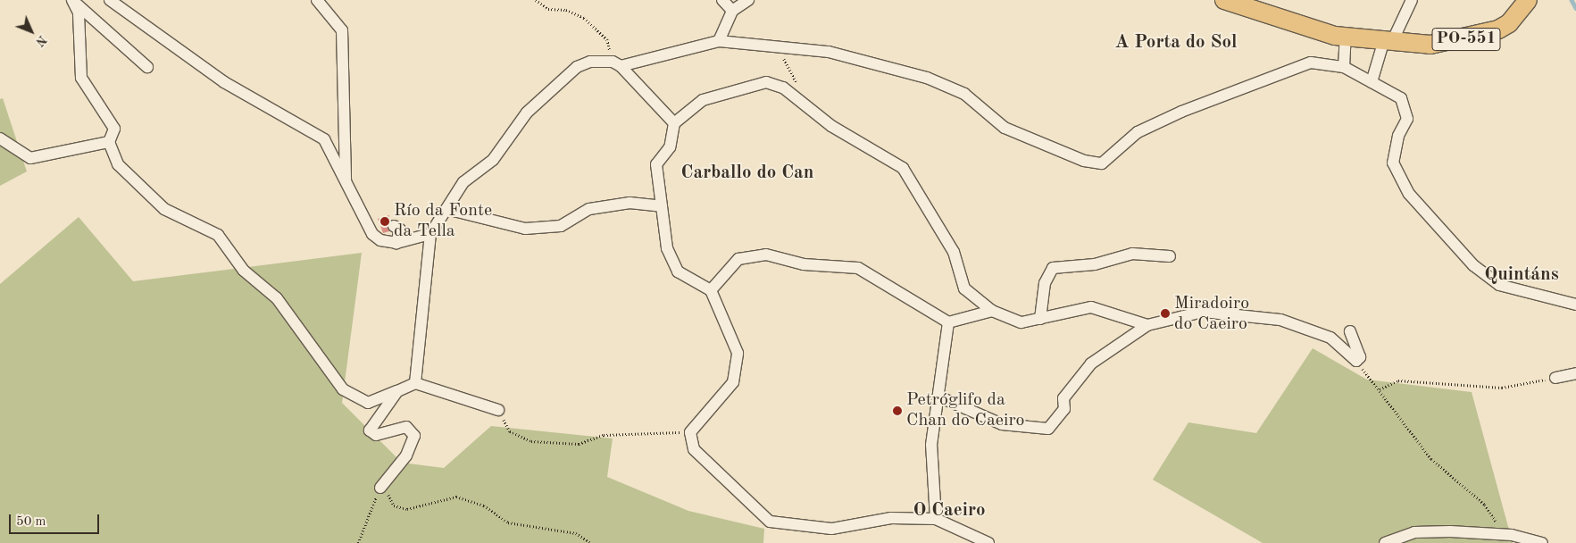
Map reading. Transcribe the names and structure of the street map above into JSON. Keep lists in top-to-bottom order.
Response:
{
  "streets": {
    "main road": ["PO-551"]
  },
  "districts": [
    "A Porta do Sol",
    "Carballo do Can",
    "Quintáns",
    "O Caeiro"
  ],
  "places": ["Río da Fonte da Tella", "Miradoiro do Caeiro", "Petróglifo da Chan do Caeiro"],
  "scale_bar": "50 m",
  "north": "bottom right"
}
